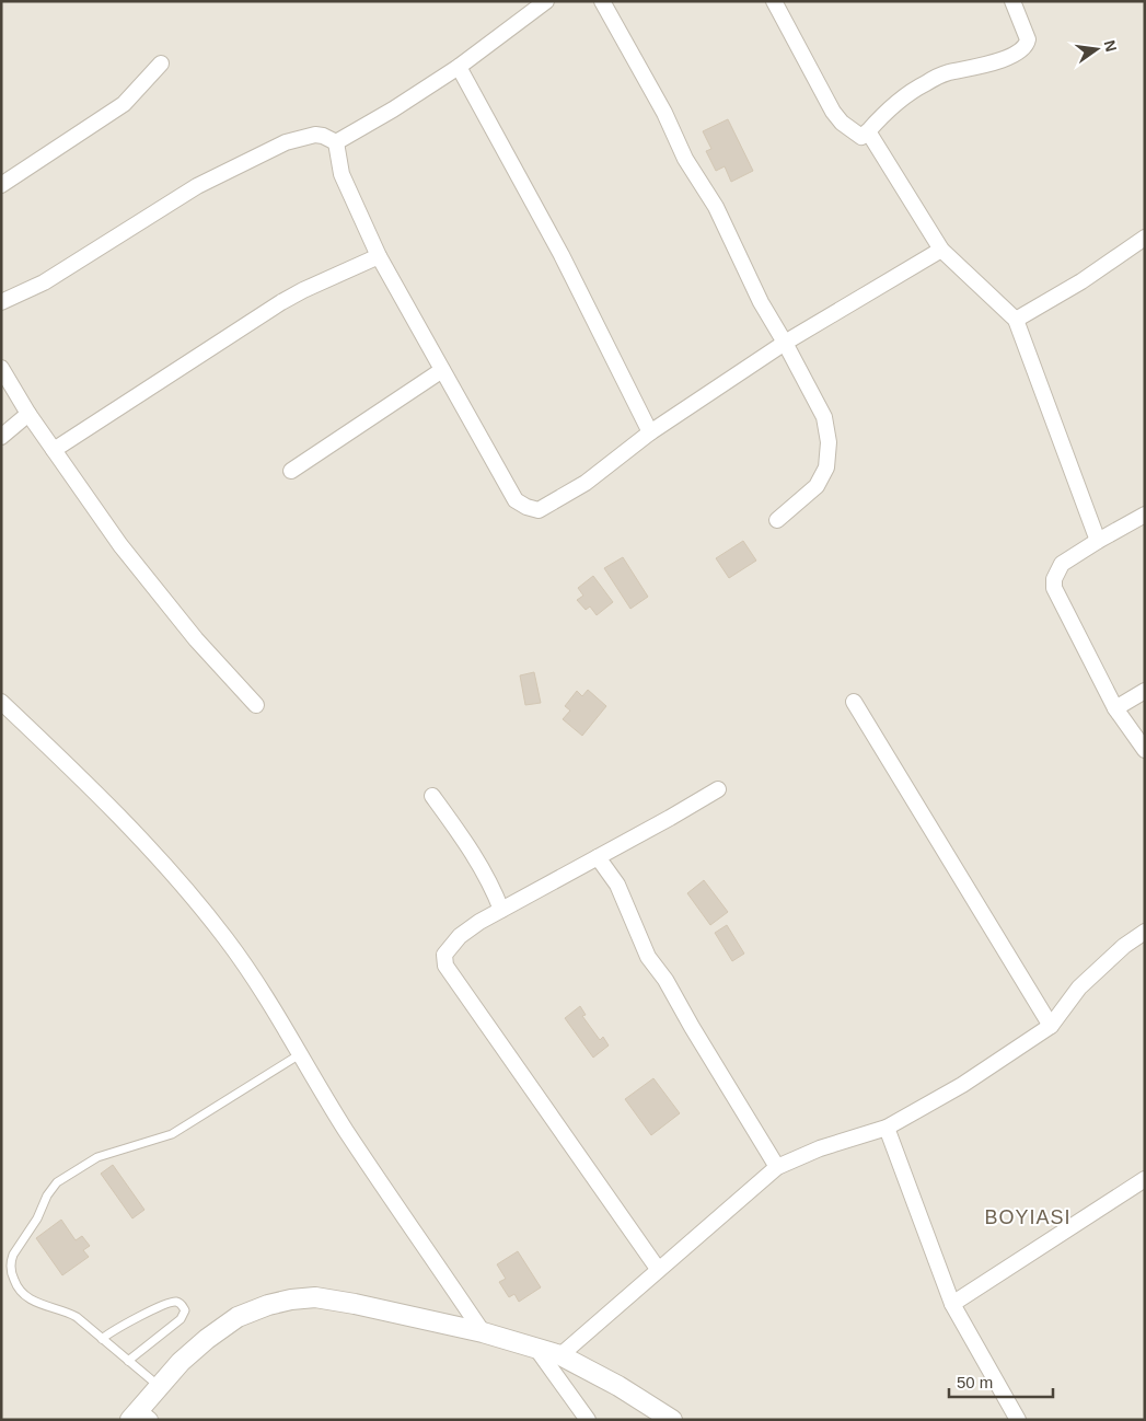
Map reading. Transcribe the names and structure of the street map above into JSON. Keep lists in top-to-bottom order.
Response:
{
  "districts": ["BOYIASI"],
  "scale_bar": "50 m",
  "north": "right"
}
